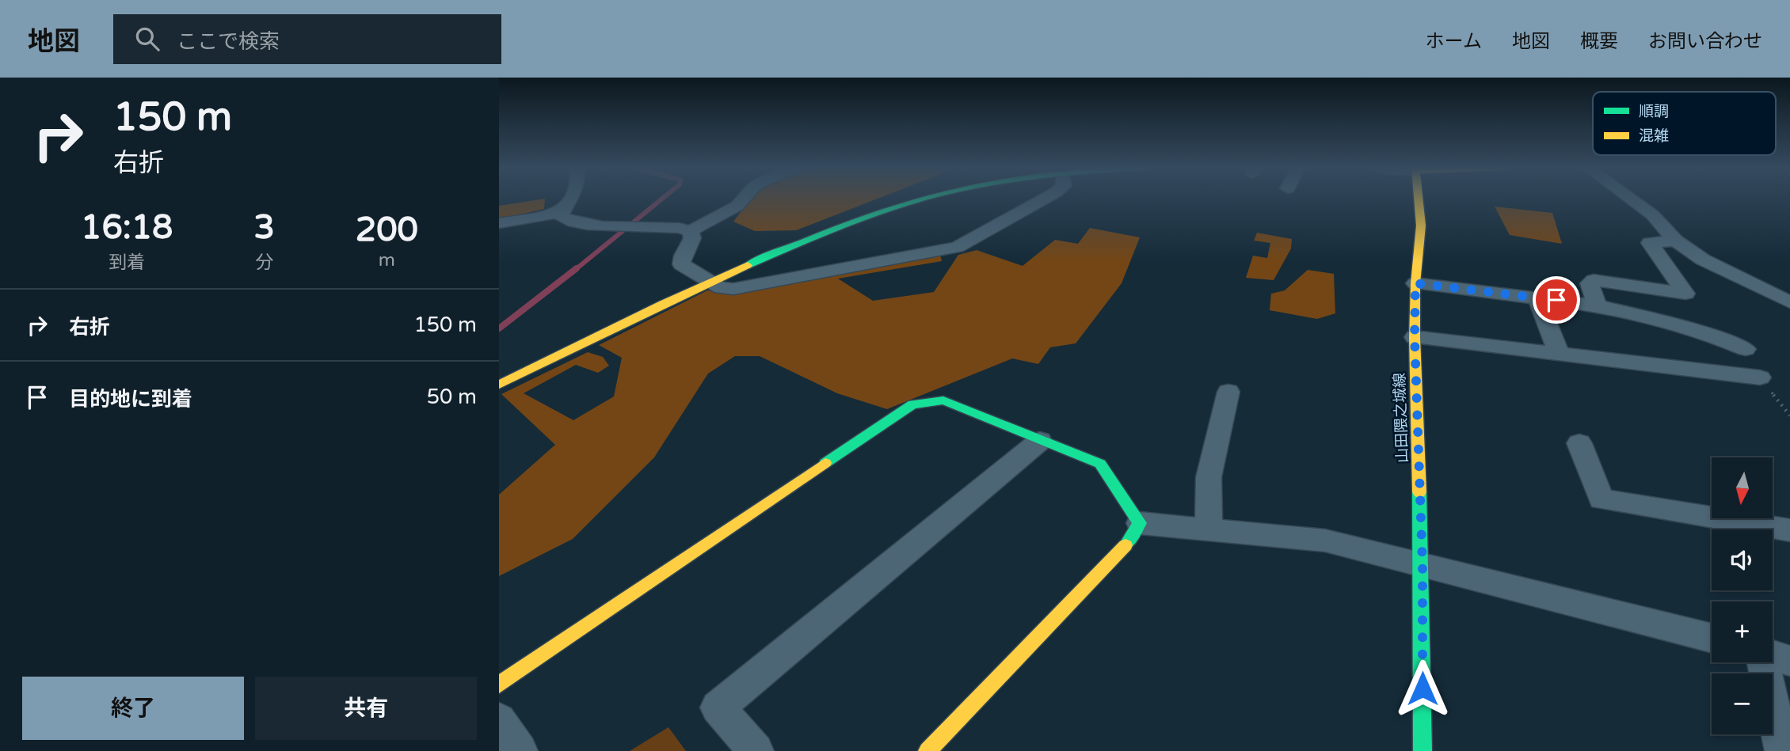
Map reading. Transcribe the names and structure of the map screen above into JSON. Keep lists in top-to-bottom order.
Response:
{
  "streets": {
    "street": ["山田隈之城線"]
  },
  "legend": ["順調", "混雑"],
  "north": "bottom",
  "page": {
    "header": "地図",
    "search": "ここで検索",
    "nav": [
      "ホーム",
      "地図",
      "概要",
      "お問い合わせ"
    ],
    "turn": ["150 m", "右折"],
    "eta": [
      "16:18",
      "到着",
      "3",
      "分",
      "200",
      "m"
    ],
    "list": [
      {
        "name": "右折",
        "value": "150 m"
      },
      {
        "name": "目的地に到着",
        "value": "50 m"
      }
    ],
    "map_buttons": ["+", "−"],
    "buttons": ["終了", "共有"]
  }
}
